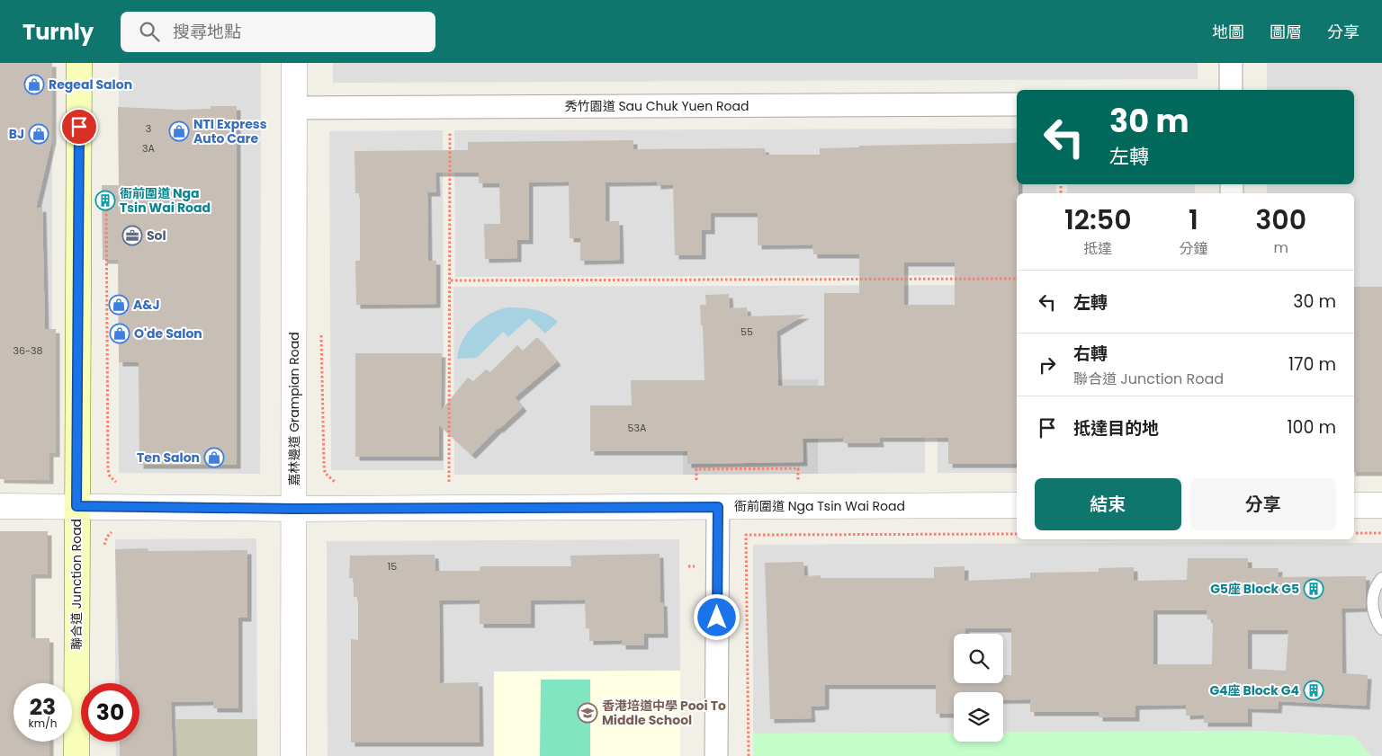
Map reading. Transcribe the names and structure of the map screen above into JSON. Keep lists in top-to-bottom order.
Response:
{
  "streets": {
    "main road": ["聯合道 Junction Road"],
    "street": ["秀竹園道 Sau Chuk Yuen Road", "嘉林邊道 Grampian Road", "衙前圍道 Nga Tsin Wai Road"]
  },
  "crossings": [
    ["秀竹園道 Sau Chuk Yuen Road", "嘉林邊道 Grampian Road"],
    ["嘉林邊道 Grampian Road", "衙前圍道 Nga Tsin Wai Road"],
    ["衙前圍道 Nga Tsin Wai Road", "聯合道 Junction Road"]
  ],
  "places": {
    "shop": [
      "Regeal Salon",
      "NTI Express Auto Care",
      "BJ",
      "A&J",
      "O'de Salon",
      "Ten Salon"
    ],
    "building": ["衙前圍道 Nga Tsin Wai Road", "G5座 Block G5", "G4座 Block G4"],
    "office": ["Sol"],
    "school or university": ["香港培道中學 Pooi To Middle School"]
  },
  "house_numbers": [
    "3",
    "3A",
    "55",
    "36-38",
    "53A",
    "15"
  ],
  "page": {
    "header": "Turnly",
    "search": "搜尋地點",
    "nav": ["地圖", "圖層", "分享"],
    "turn": ["30 m", "左轉"],
    "eta": [
      "12:50",
      "抵達",
      "1",
      "分鐘",
      "300",
      "m"
    ],
    "list": [
      {
        "name": "左轉",
        "value": "30 m"
      },
      {
        "name": "右轉",
        "note": "聯合道 Junction Road",
        "value": "170 m"
      },
      {
        "name": "抵達目的地",
        "value": "100 m"
      }
    ],
    "buttons": ["結束", "分享"],
    "speed": "23 km/h",
    "limit": "30"
  }
}
